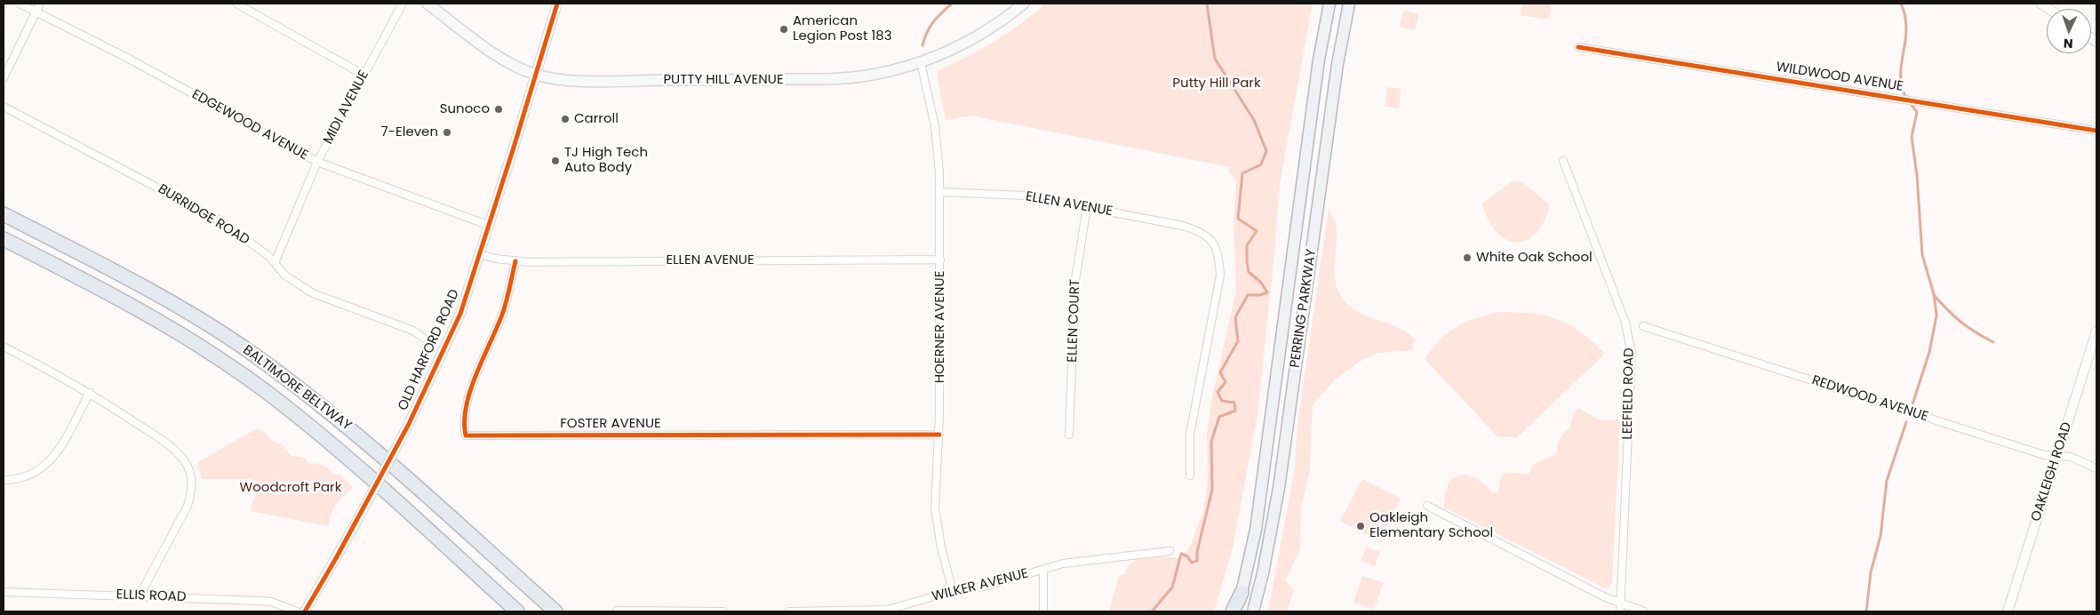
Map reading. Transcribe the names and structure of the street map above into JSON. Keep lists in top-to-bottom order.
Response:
{
  "streets": {
    "highway": ["BALTIMORE BELTWAY"],
    "main road": ["PUTTY HILL AVENUE", "PERRING PARKWAY"],
    "street": [
      "WILDWOOD AVENUE",
      "MIDI AVENUE",
      "EDGEWOOD AVENUE",
      "ELLEN AVENUE",
      "BURRIDGE ROAD",
      "ELLEN COURT",
      "HOERNER AVENUE",
      "OLD HARFORD ROAD",
      "LEEFIELD ROAD",
      "REDWOOD AVENUE",
      "FOSTER AVENUE",
      "OAKLEIGH ROAD",
      "WILKER AVENUE",
      "ELLIS ROAD"
    ]
  },
  "crossings": [
    ["PUTTY HILL AVENUE", "HOERNER AVENUE"],
    ["PUTTY HILL AVENUE", "OLD HARFORD ROAD"],
    ["MIDI AVENUE", "EDGEWOOD AVENUE"],
    ["MIDI AVENUE", "BURRIDGE ROAD"],
    ["EDGEWOOD AVENUE", "OLD HARFORD ROAD"],
    ["ELLEN AVENUE", "ELLEN COURT"],
    ["ELLEN AVENUE", "HOERNER AVENUE"],
    ["ELLEN AVENUE", "OLD HARFORD ROAD"],
    ["ELLEN AVENUE", "FOSTER AVENUE"],
    ["HOERNER AVENUE", "FOSTER AVENUE"],
    ["HOERNER AVENUE", "WILKER AVENUE"],
    ["REDWOOD AVENUE", "OAKLEIGH ROAD"]
  ],
  "parks": ["Putty Hill Park", "Woodcroft Park"],
  "places": [
    "American Legion Post 183",
    "Sunoco",
    "Carroll",
    "7-Eleven",
    "TJ High Tech Auto Body",
    "White Oak School",
    "Oakleigh Elementary School"
  ],
  "north": "bottom"
}
